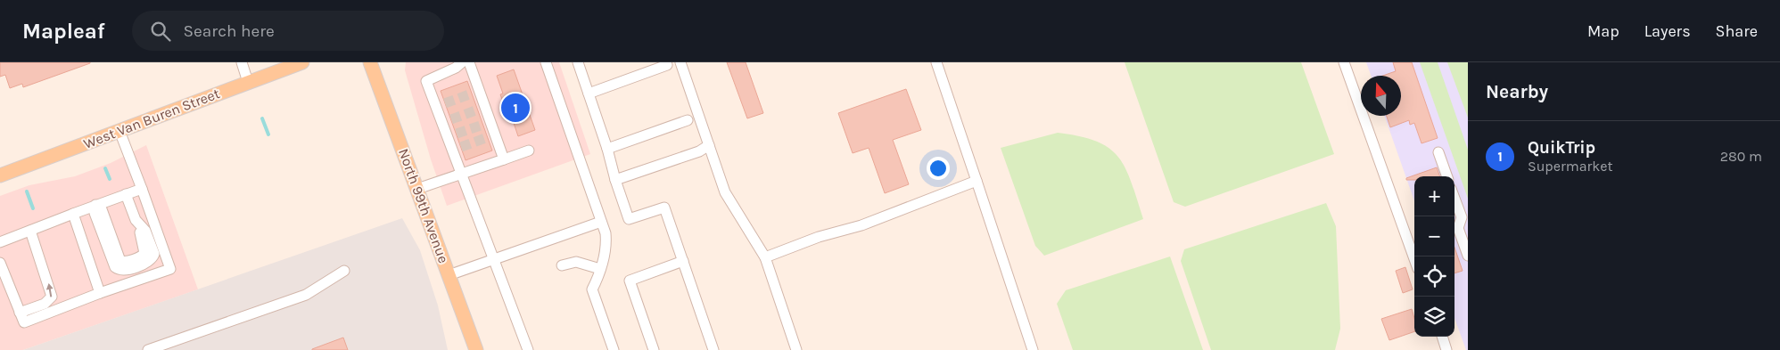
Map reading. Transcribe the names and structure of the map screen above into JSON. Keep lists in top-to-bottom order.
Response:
{
  "streets": {
    "main road": ["West Van Buren Street", "North 99th Avenue"]
  },
  "north": "top",
  "page": {
    "header": "Mapleaf",
    "search": "Search here",
    "nav": ["Map", "Layers", "Share"],
    "heading": "Nearby",
    "pins": "1",
    "list": [
      {
        "mark": "1",
        "name": "QuikTrip",
        "note": "Supermarket",
        "value": "280 m"
      }
    ],
    "map_buttons": ["+", "−"]
  }
}
